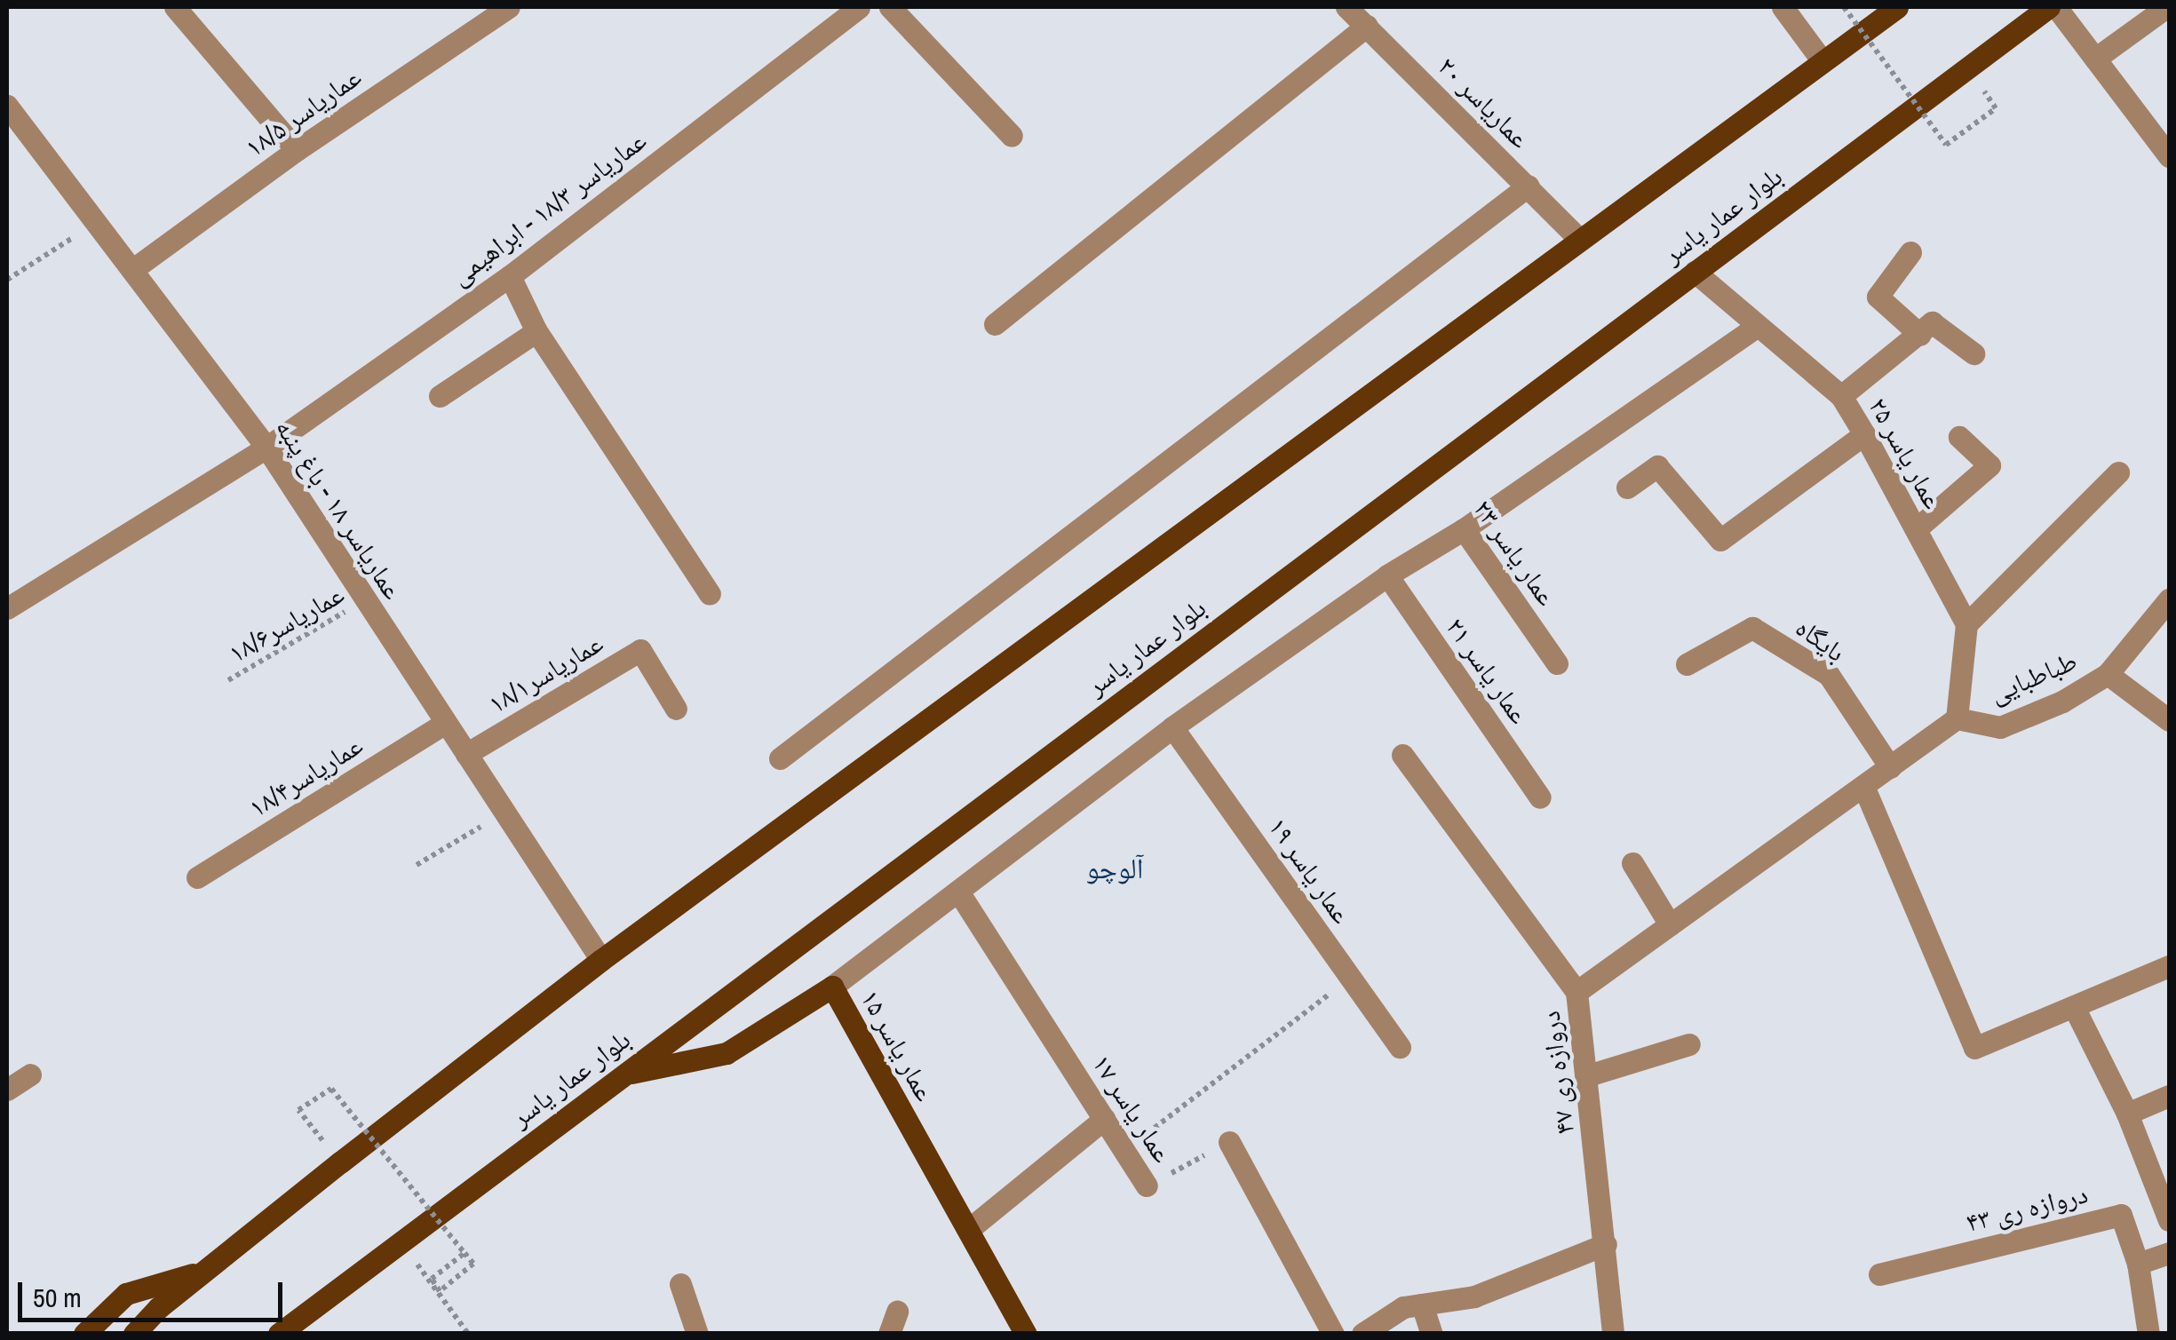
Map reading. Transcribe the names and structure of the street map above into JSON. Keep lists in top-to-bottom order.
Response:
{
  "streets": {
    "main road": ["بلوار عمار یاسر", "عمار یاسر ۱۵"],
    "street": [
      "عماریاسر ۲۰",
      "عماریاسر ۱۸/۵",
      "عماریاسر ۱۸/۳ - ابراهیمی",
      "عمار یاسر ۲۵",
      "عماریاسر ۱۸ - باغ پنبه",
      "عمار یاسر ۲۳",
      "بایگاه",
      "عمار یاسر ۲۱",
      "عماریاسر۱۸/۱",
      "طباطبایی",
      "عماریاسر۱۸/۴",
      "عمار یاسر ۱۹",
      "دروازه ری ۴۷",
      "عمار یاسر ۱۷",
      "دروازه ری ۴۳"
    ],
    "path": ["عماریاسر۱۸/۶"]
  },
  "crossings": [
    ["عماریاسر ۱۸/۵", "عماریاسر ۱۸ - باغ پنبه"],
    ["عماریاسر ۱۸/۳ - ابراهیمی", "عماریاسر ۱۸ - باغ پنبه"],
    ["بلوار عمار یاسر", "عمار یاسر ۲۵"],
    ["بلوار عمار یاسر", "عمار یاسر ۱۵"],
    ["عماریاسر ۱۸ - باغ پنبه", "عماریاسر۱۸/۶"],
    ["عماریاسر ۱۸ - باغ پنبه", "عماریاسر۱۸/۱"],
    ["عماریاسر ۱۸ - باغ پنبه", "عماریاسر۱۸/۴"]
  ],
  "districts": ["آلوچو"],
  "scale_bar": "50 m"
}
